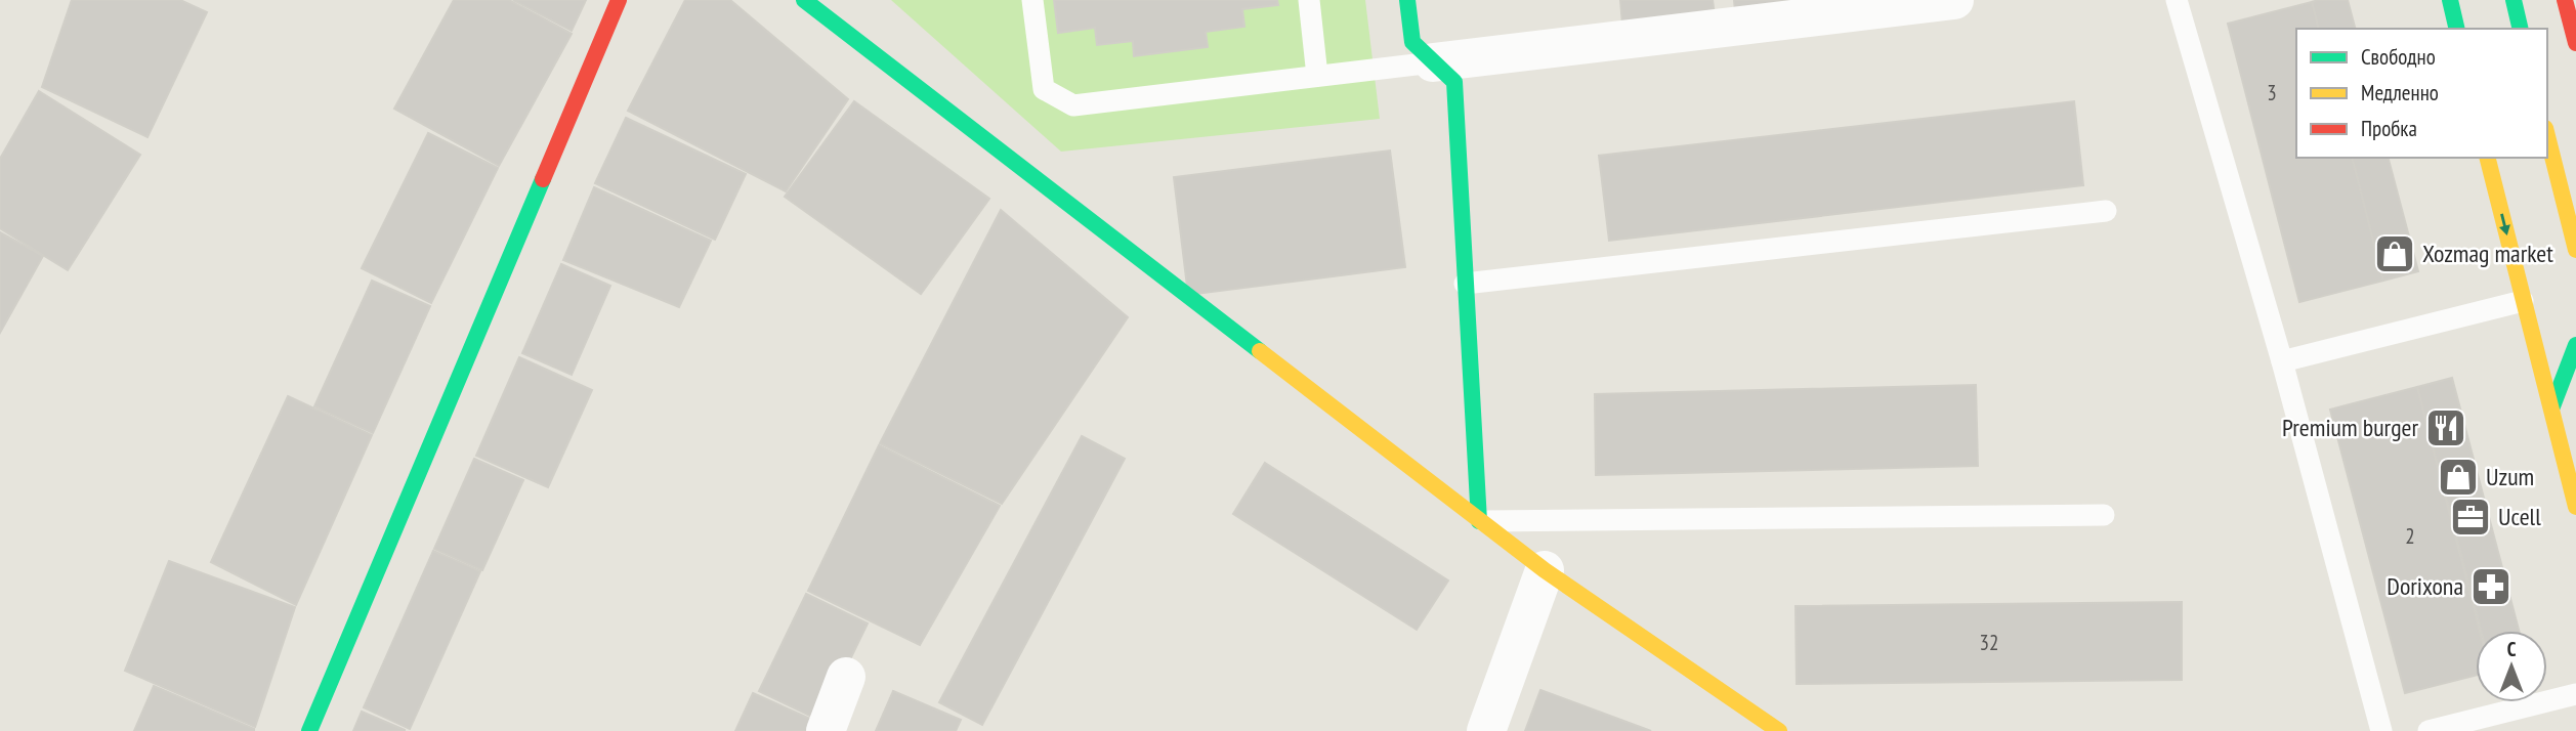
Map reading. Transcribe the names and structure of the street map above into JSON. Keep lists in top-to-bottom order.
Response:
{
  "places": {
    "shop": ["Xozmag market", "Uzum"],
    "restaurant": ["Premium burger"],
    "office": ["Ucell"],
    "pharmacy": ["Dorixona"]
  },
  "house_numbers": ["3", "2", "32"],
  "legend": ["Свободно", "Медленно", "Пробка"],
  "north": "top"
}
